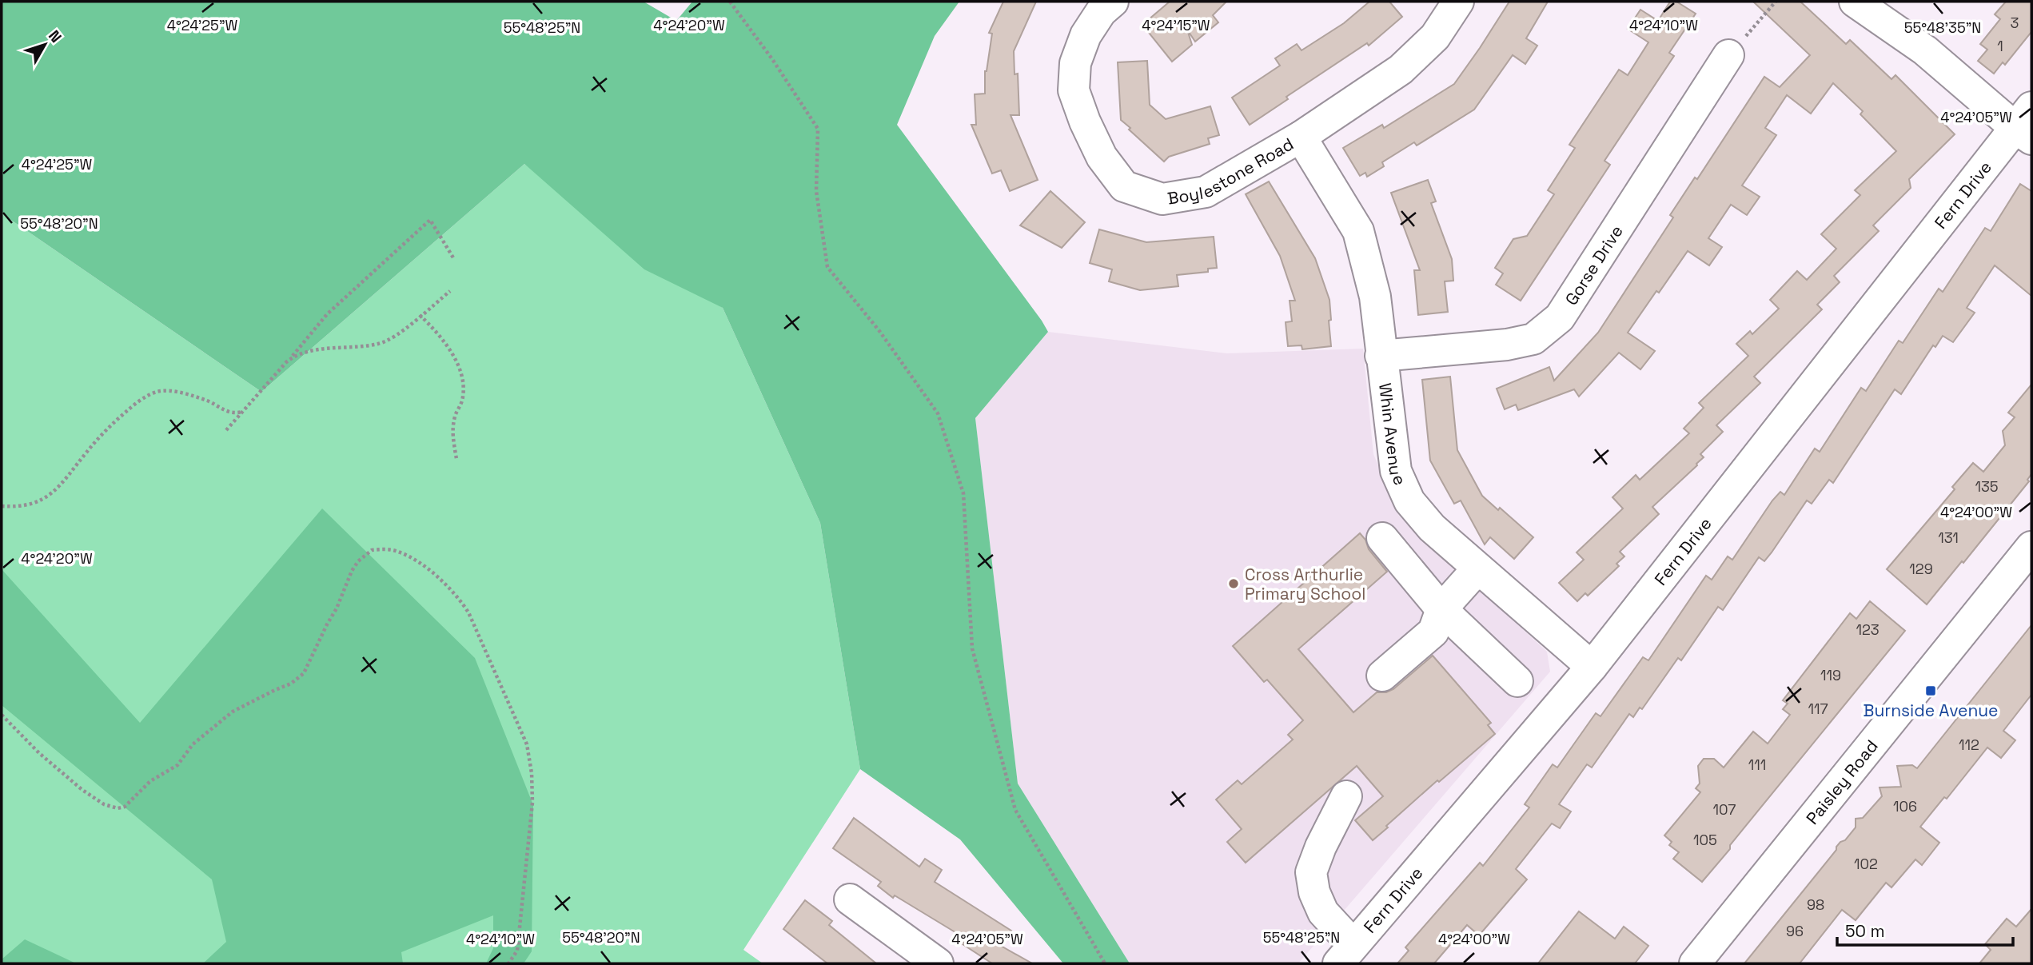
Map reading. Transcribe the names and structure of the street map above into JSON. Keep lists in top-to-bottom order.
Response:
{
  "streets": {
    "street": [
      "Boylestone Road",
      "Fern Drive",
      "Gorse Drive",
      "Whin Avenue",
      "Paisley Road"
    ]
  },
  "crossings": [
    ["Boylestone Road", "Whin Avenue"],
    ["Fern Drive", "Whin Avenue"],
    ["Gorse Drive", "Whin Avenue"]
  ],
  "places": {
    "other": ["Cross Arthurlie Primary School"],
    "transit": ["Burnside Avenue"]
  },
  "house_numbers": [
    "3",
    "1",
    "135",
    "131",
    "129",
    "123",
    "119",
    "117",
    "112",
    "111",
    "106",
    "107",
    "105",
    "102",
    "98",
    "96"
  ],
  "scale_bar": "50 m",
  "north": "top right",
  "coordinates": [
    "4°24'25\"W",
    "4°24'15\"W",
    "4°24'10\"W",
    "4°24'20\"W",
    "55°48'25\"N",
    "55°48'35\"N",
    "4°24'05\"W",
    "55°48'20\"N",
    "4°24'00\"W"
  ]
}
